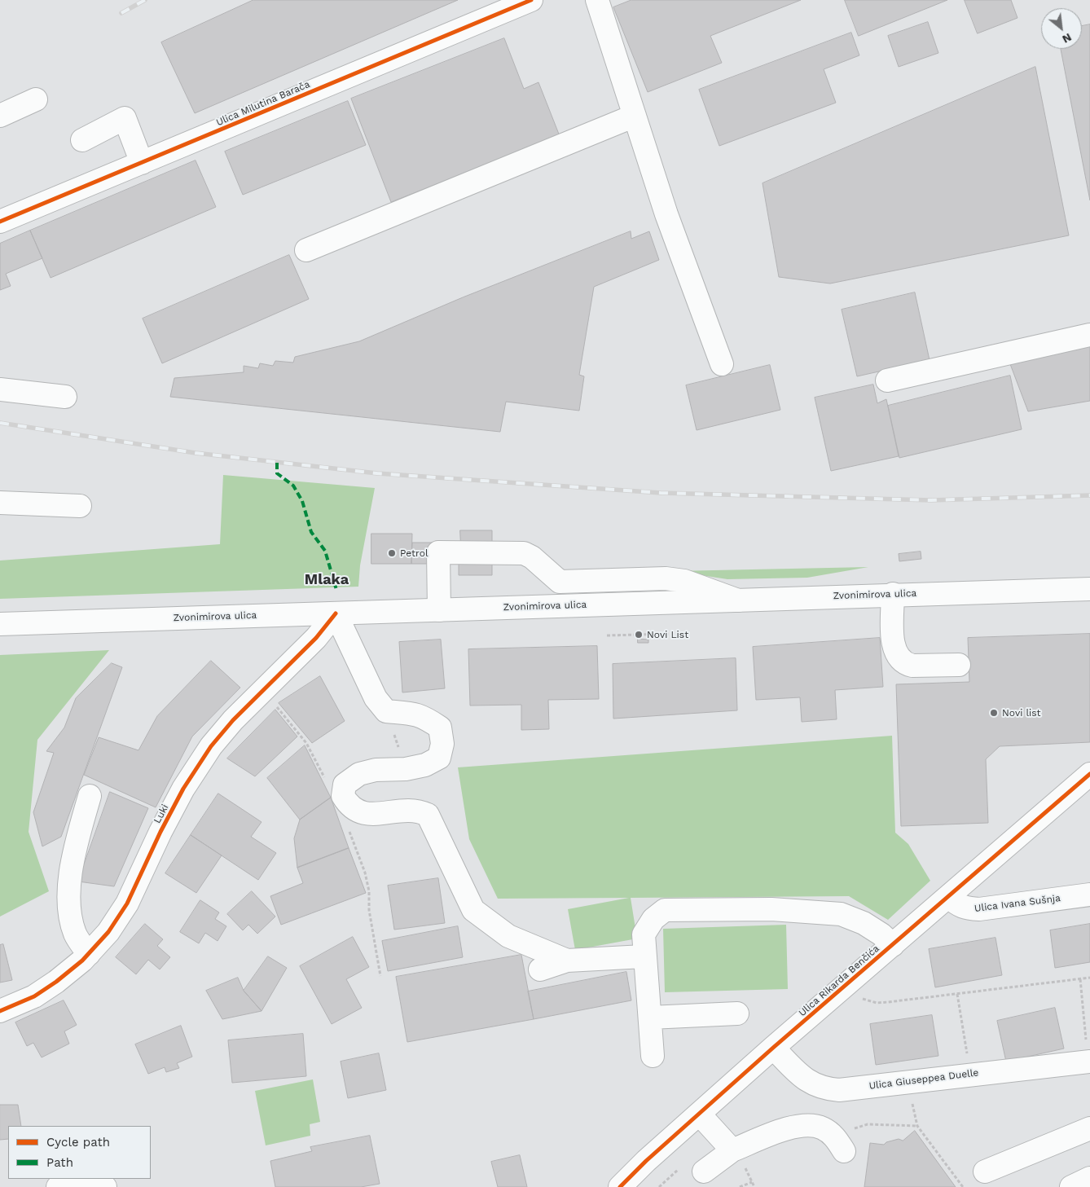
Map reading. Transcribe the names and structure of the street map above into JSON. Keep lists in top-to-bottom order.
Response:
{
  "streets": {
    "street": [
      "Ulica Milutina Barača",
      "Zvonimirova ulica",
      "Luki",
      "Ulica Ivana Sušnja",
      "Ulica Rikarda Benčića",
      "Ulica Giuseppea Duelle"
    ]
  },
  "crossings": [
    ["Zvonimirova ulica", "Luki"],
    ["Ulica Ivana Sušnja", "Ulica Rikarda Benčića"],
    ["Ulica Rikarda Benčića", "Ulica Giuseppea Duelle"]
  ],
  "districts": ["Mlaka"],
  "places": ["Petrol", "Novi List", "Novi list"],
  "legend": ["Cycle path", "Path"],
  "north": "bottom right"
}
